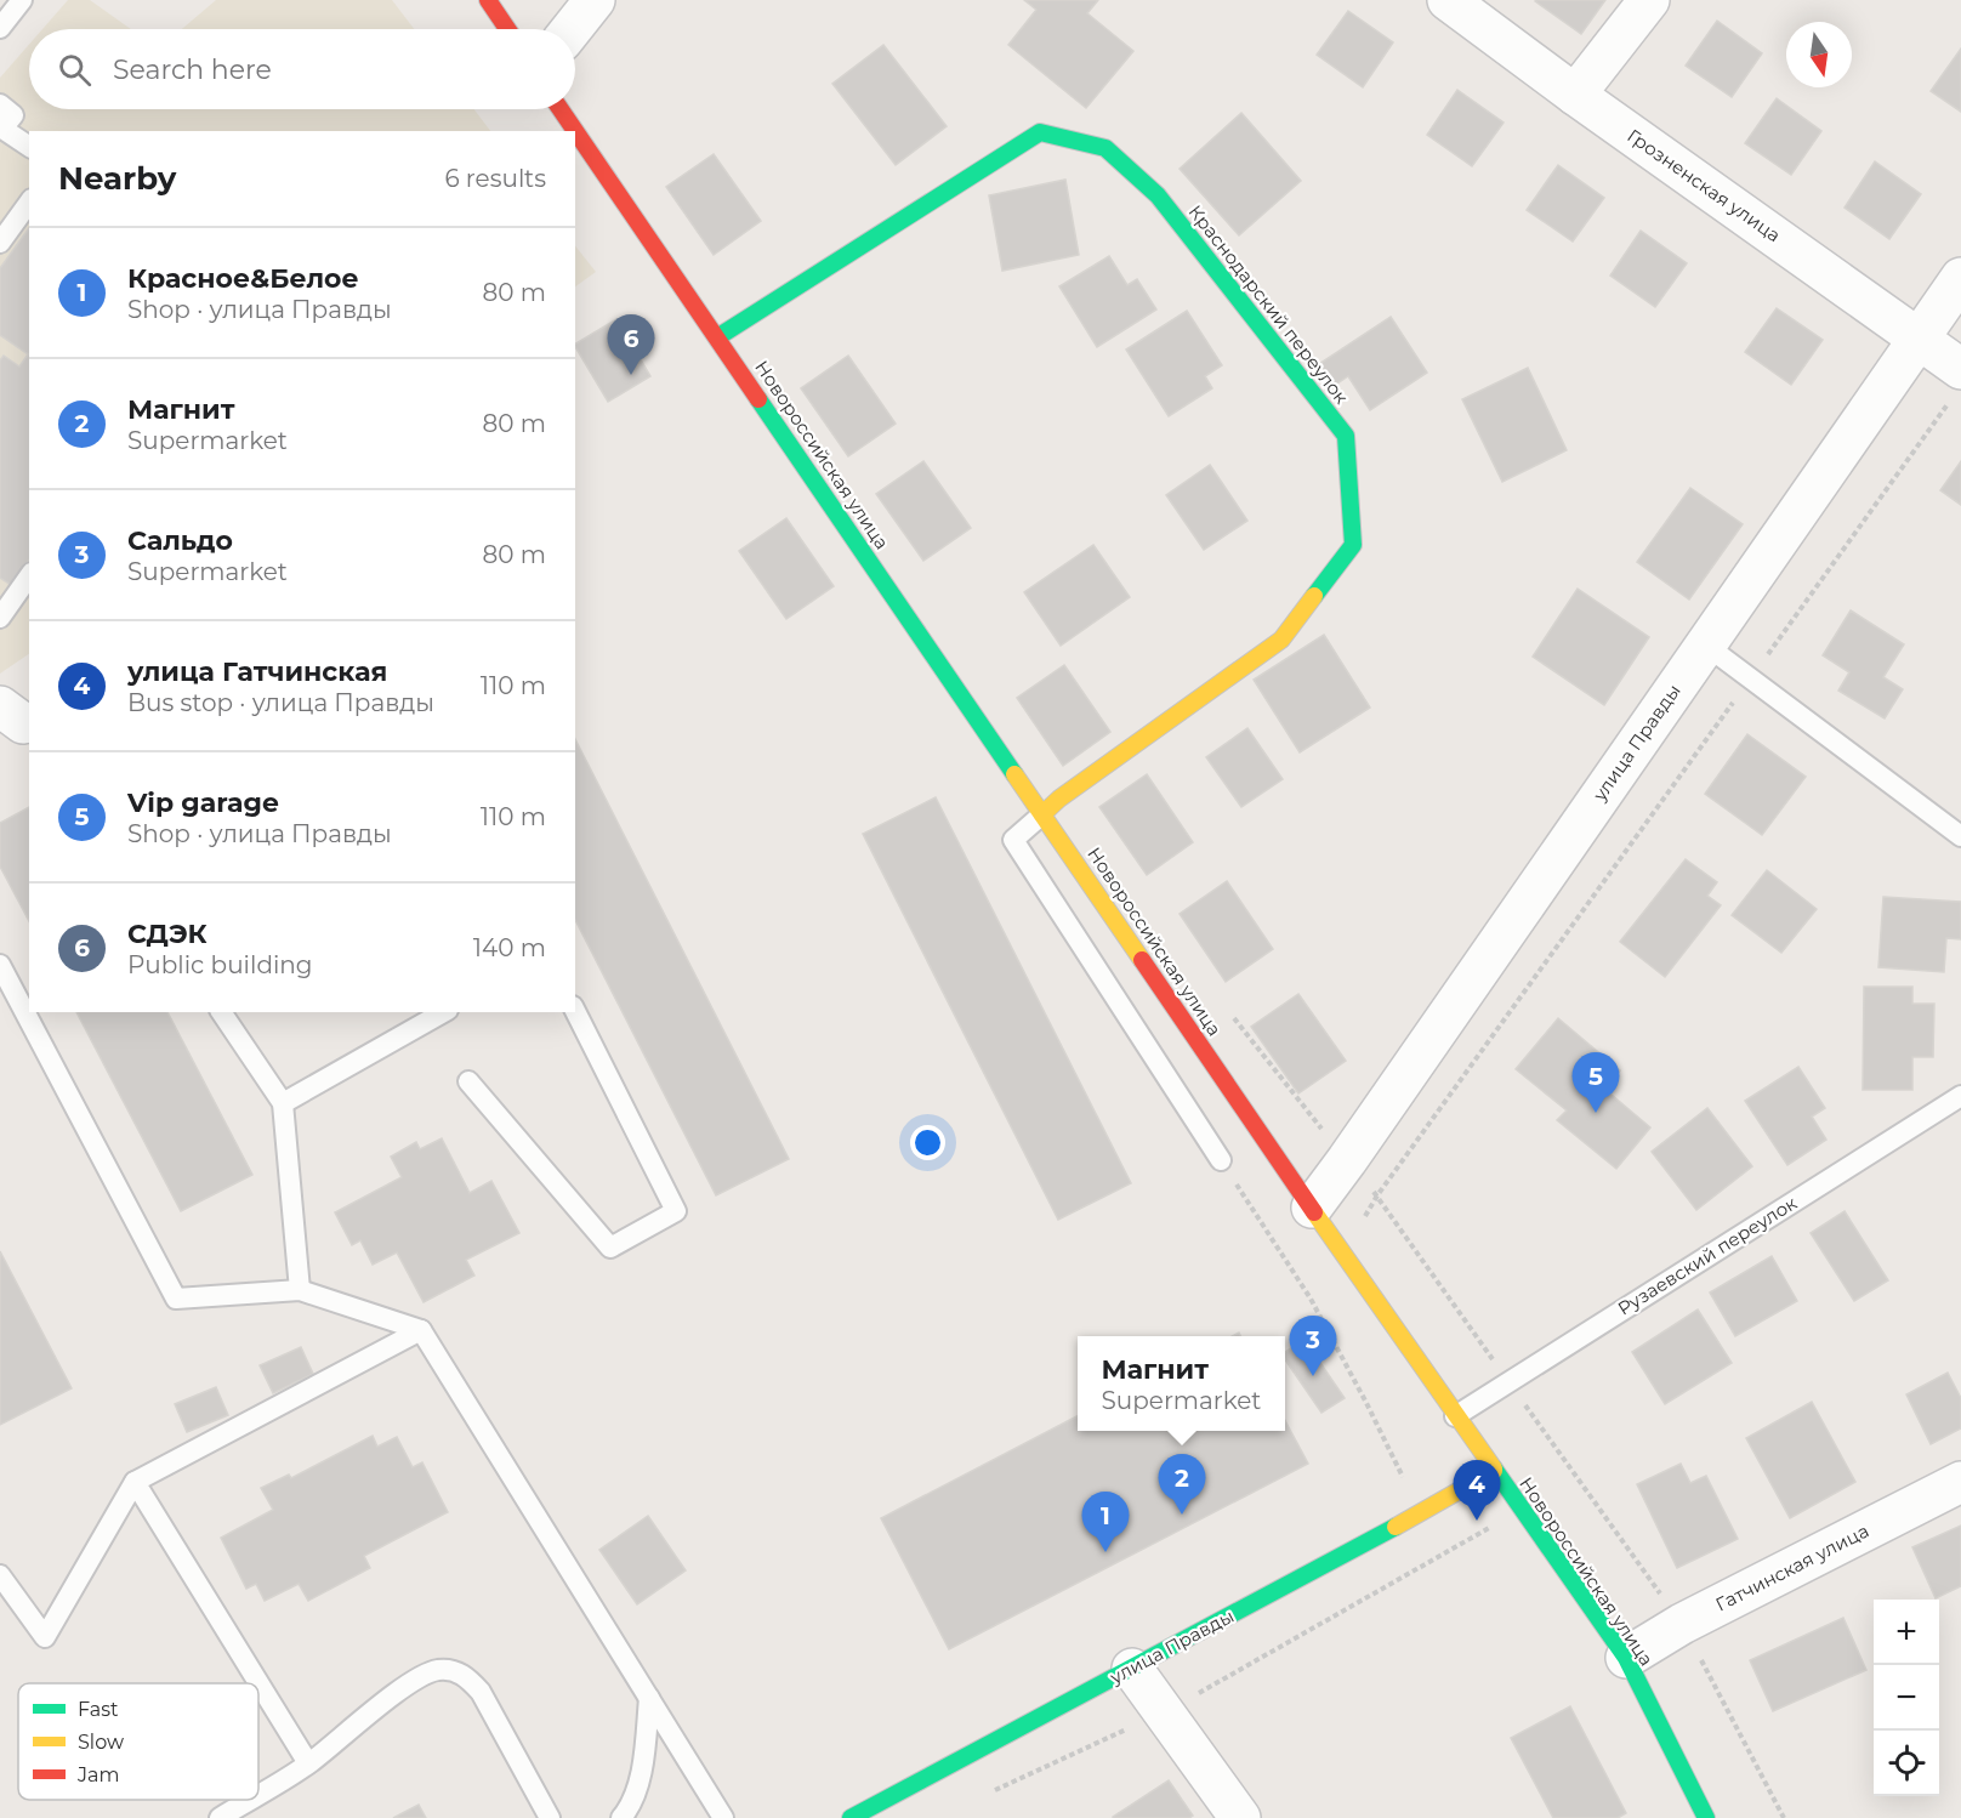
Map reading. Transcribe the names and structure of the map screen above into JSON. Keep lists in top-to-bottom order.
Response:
{
  "streets": {
    "main road": ["Краснодарский переулок", "Новороссийская улица", "улица Правды"],
    "street": ["Грозненская улица", "Гатчинская улица"],
    "lane": ["Рузаевский переулок"]
  },
  "crossings": [
    ["Грозненская улица", "улица Правды"],
    ["Краснодарский переулок", "Новороссийская улица"],
    ["Новороссийская улица", "улица Правды"],
    ["Новороссийская улица", "Рузаевский переулок"],
    ["Новороссийская улица", "Гатчинская улица"]
  ],
  "legend": ["Fast", "Slow", "Jam"],
  "north": "bottom",
  "page": {
    "search": "Search here",
    "heading": ["Nearby", "6 results"],
    "list": [
      {
        "mark": "1",
        "name": "Красное&Белое",
        "note": "Shop · улица Правды",
        "value": "80 m"
      },
      {
        "mark": "2",
        "name": "Магнит",
        "note": "Supermarket",
        "value": "80 m"
      },
      {
        "mark": "3",
        "name": "Сальдо",
        "note": "Supermarket",
        "value": "80 m"
      },
      {
        "mark": "4",
        "name": "улица Гатчинская",
        "note": "Bus stop · улица Правды",
        "value": "110 m"
      },
      {
        "mark": "5",
        "name": "Vip garage",
        "note": "Shop · улица Правды",
        "value": "110 m"
      },
      {
        "mark": "6",
        "name": "СДЭК",
        "note": "Public building",
        "value": "140 m"
      }
    ],
    "pins": [
      "6",
      "5",
      "3",
      "2",
      "4",
      "1"
    ],
    "popup": ["Магнит", "Supermarket"],
    "map_buttons": ["+", "−"]
  }
}
